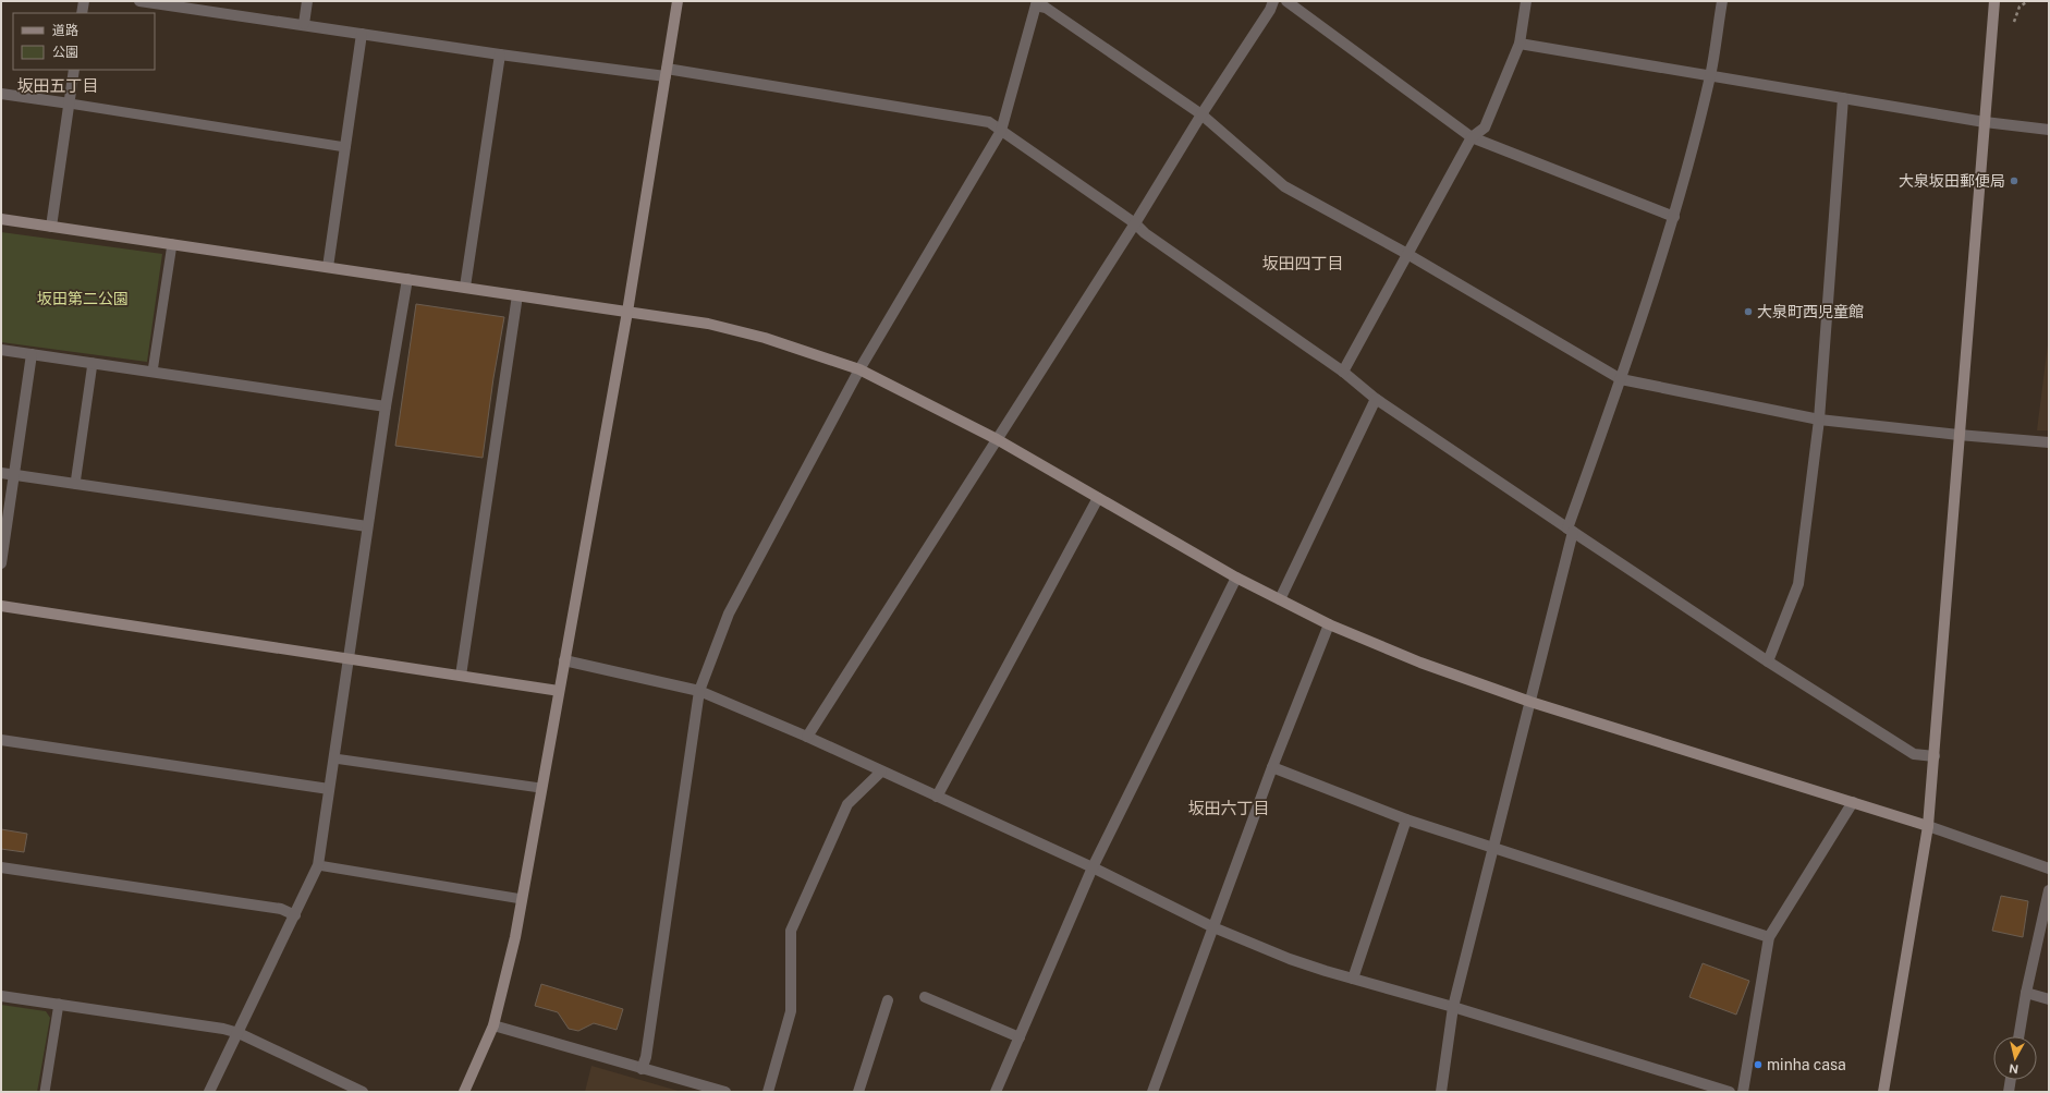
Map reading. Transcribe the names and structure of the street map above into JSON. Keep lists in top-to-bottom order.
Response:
{
  "districts": ["坂田五丁目", "坂田四丁目", "坂田六丁目"],
  "parks": ["坂田第二公園"],
  "places": ["大泉坂田郵便局", "大泉町西児童館", "minha casa"],
  "legend": ["道路", "公園"],
  "north": "bottom"
}
